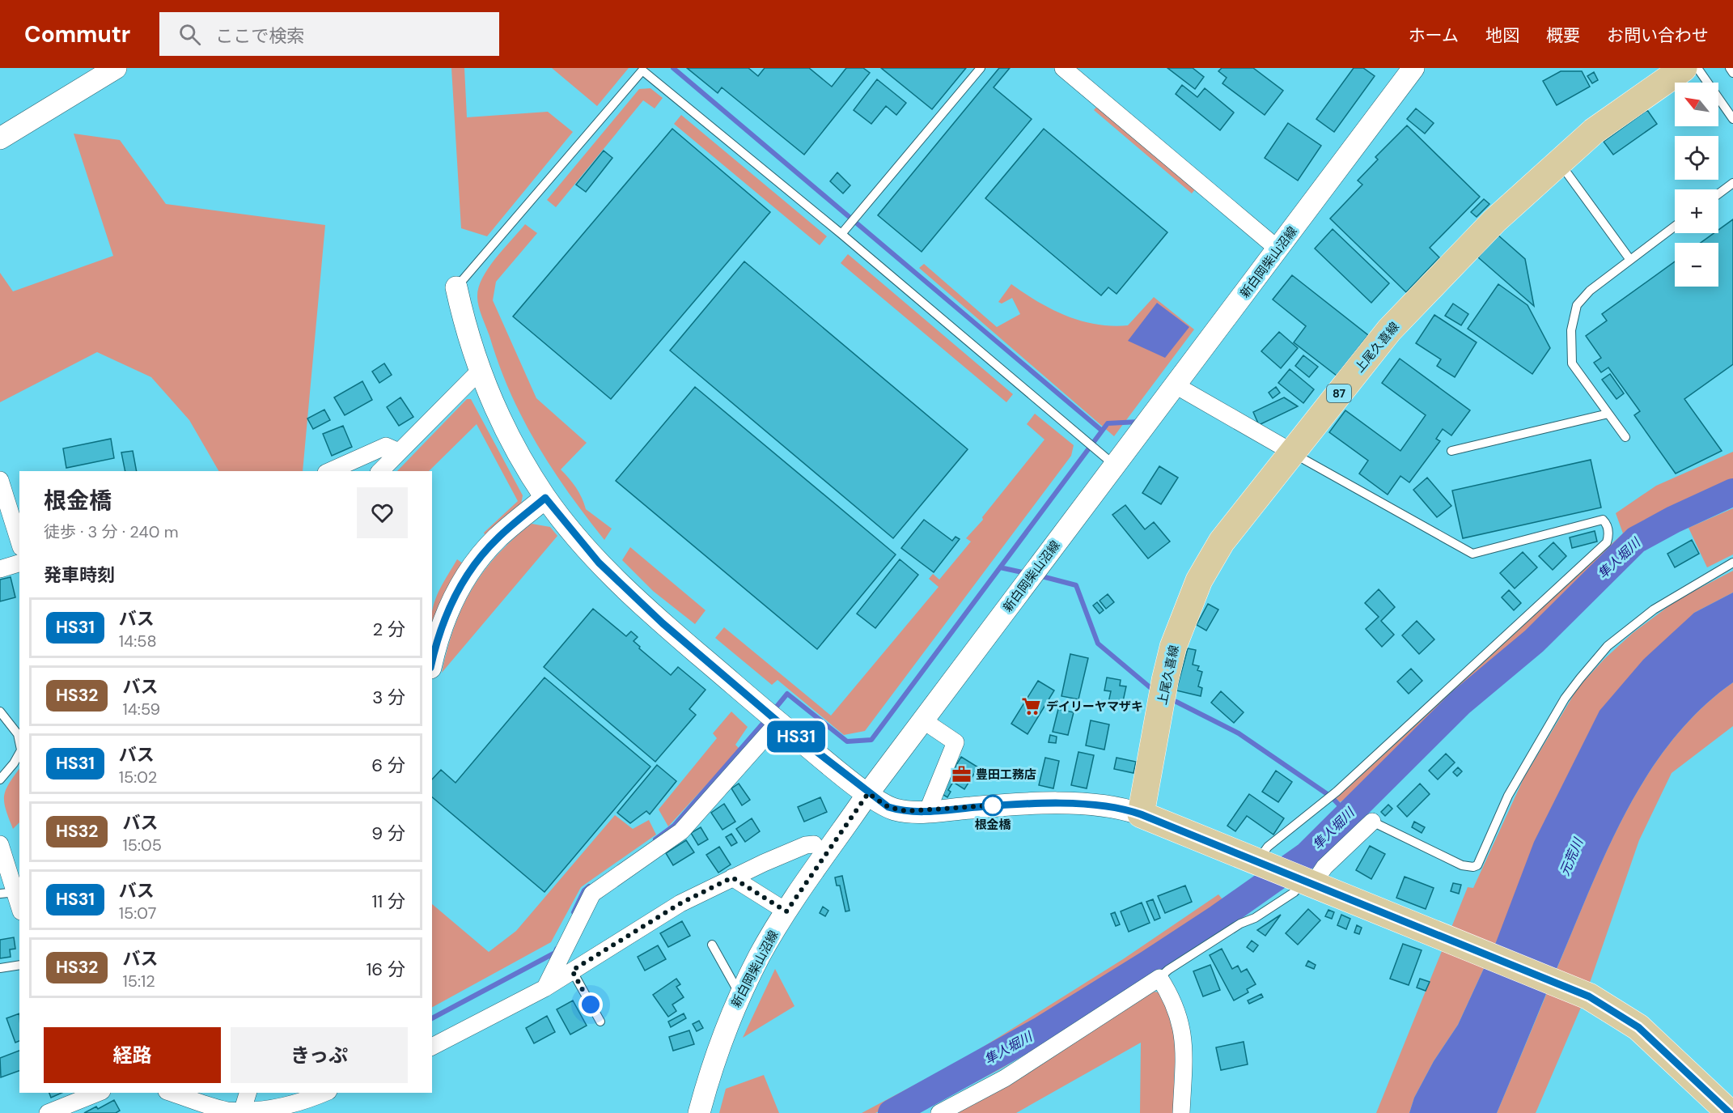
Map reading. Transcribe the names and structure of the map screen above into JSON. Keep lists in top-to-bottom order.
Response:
{
  "streets": {
    "main road": ["上尾久喜線", "87"],
    "street": ["新白岡柴山沼線"]
  },
  "water": ["隼人堀川", "元荒川"],
  "places": {
    "supermarket": ["デイリーヤマザキ"],
    "office": ["豊田工務店"],
    "other": ["根金橋"]
  },
  "lines": ["bus line HS31"],
  "north": "top left",
  "page": {
    "header": "Commutr",
    "search": "ここで検索",
    "nav": [
      "ホーム",
      "地図",
      "概要",
      "お問い合わせ"
    ],
    "on_map": "HS31",
    "map_buttons": ["+", "−"],
    "heading": [
      ["根金橋", "徒歩 · 3 分 · 240 m"],
      "発車時刻"
    ],
    "list": [
      {
        "mark": "HS31",
        "name": "バス",
        "note": "14:58",
        "value": "2 分"
      },
      {
        "mark": "HS32",
        "name": "バス",
        "note": "14:59",
        "value": "3 分"
      },
      {
        "mark": "HS31",
        "name": "バス",
        "note": "15:02",
        "value": "6 分"
      },
      {
        "mark": "HS32",
        "name": "バス",
        "note": "15:05",
        "value": "9 分"
      },
      {
        "mark": "HS31",
        "name": "バス",
        "note": "15:07",
        "value": "11 分"
      },
      {
        "mark": "HS32",
        "name": "バス",
        "note": "15:12",
        "value": "16 分"
      }
    ],
    "buttons": ["経路", "きっぷ"]
  }
}
